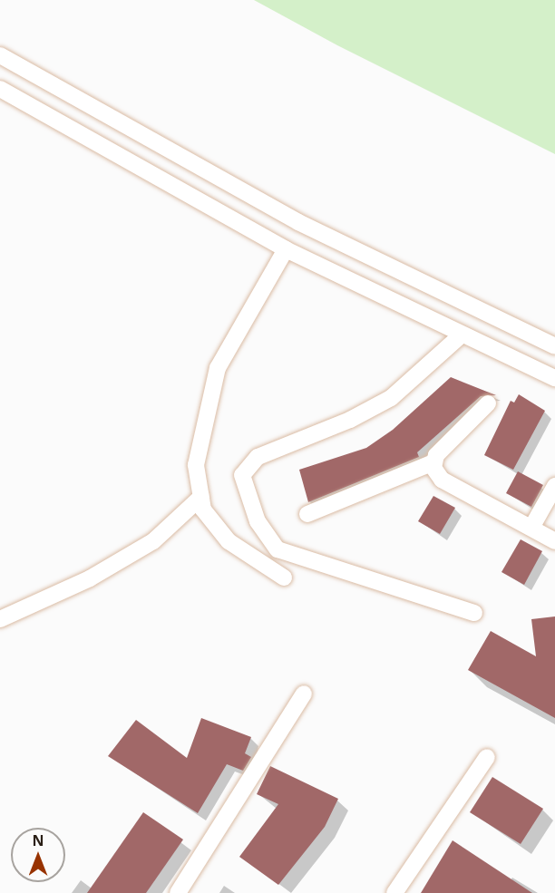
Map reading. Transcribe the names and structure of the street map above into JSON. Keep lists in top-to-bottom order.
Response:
{
  "north": "top"
}
